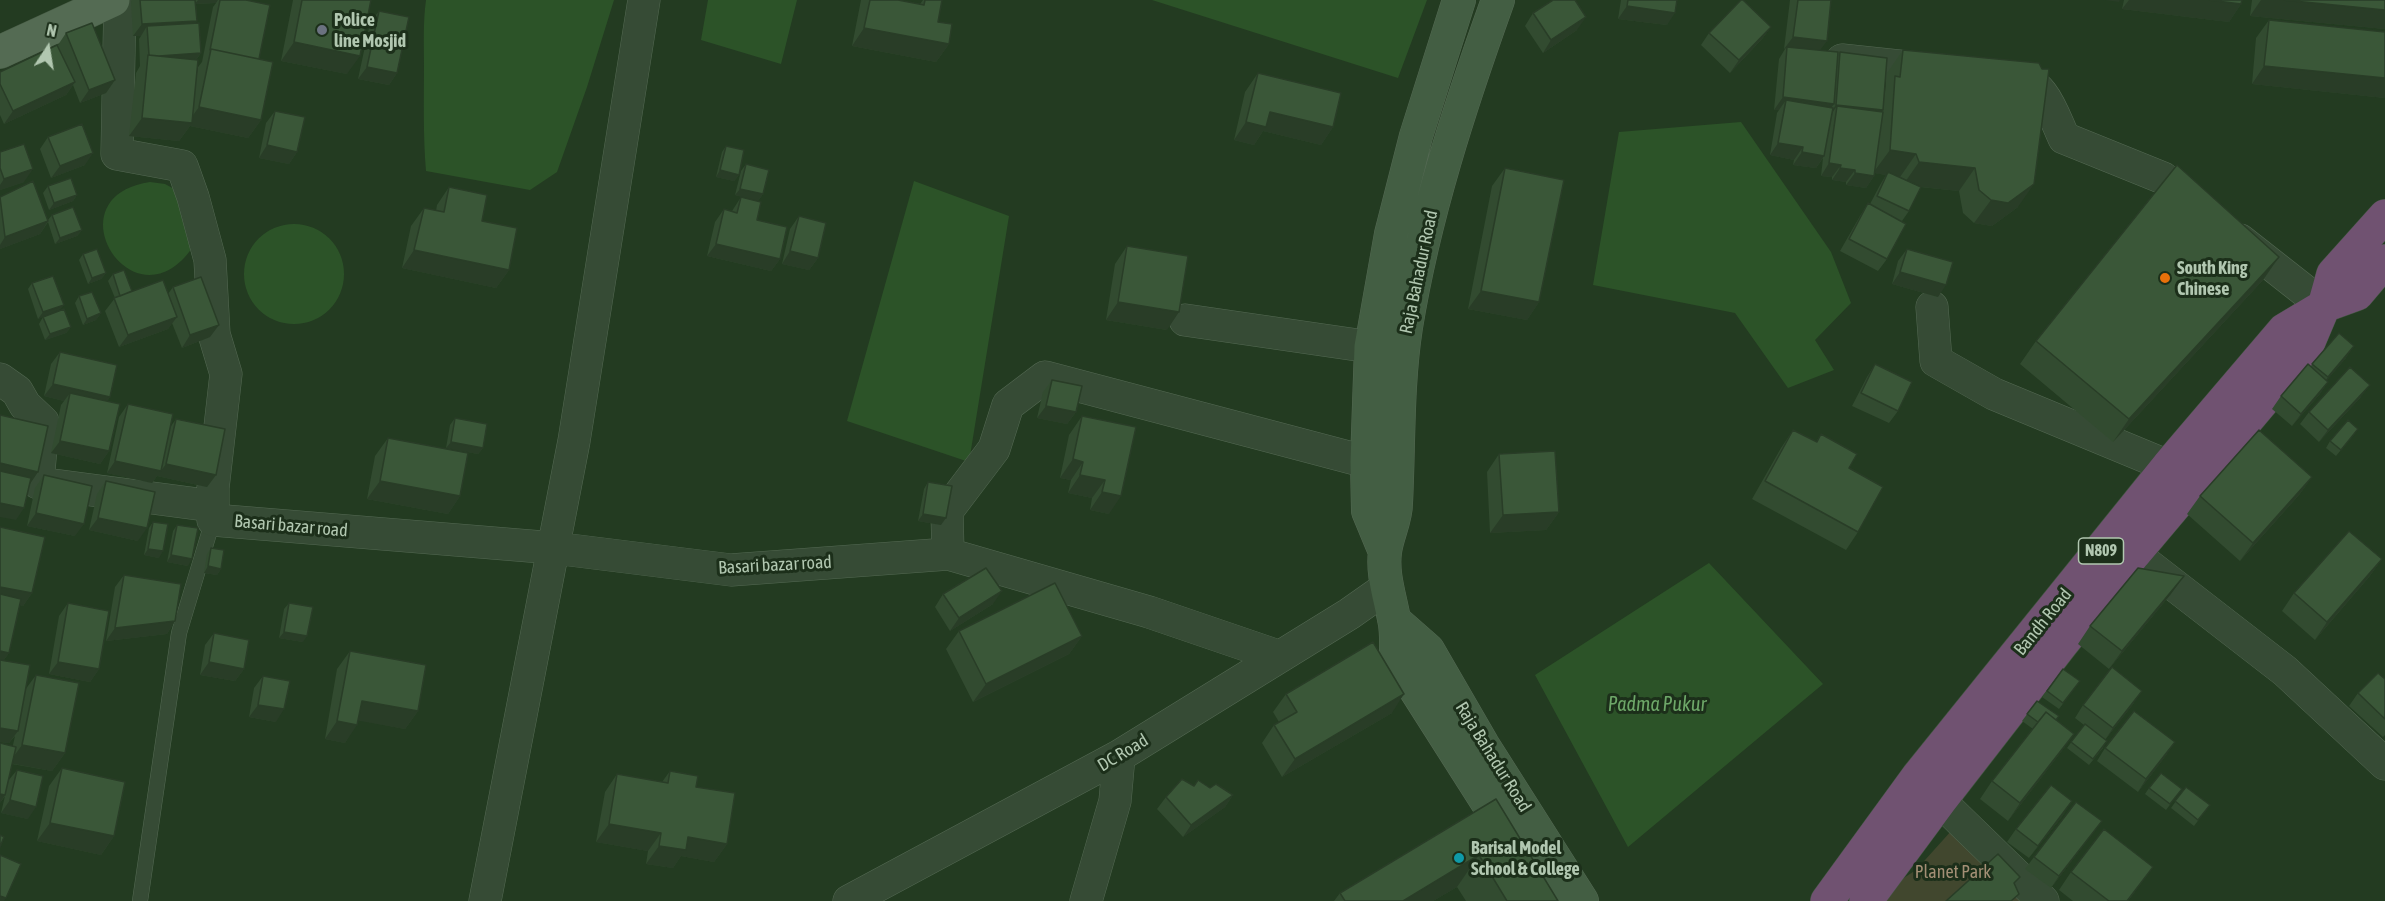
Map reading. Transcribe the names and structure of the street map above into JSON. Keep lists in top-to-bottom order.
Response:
{
  "streets": {
    "highway": ["N809", "Bandh Road"],
    "main road": ["Raja Bahadur Road"],
    "street": ["Basari bazar road", "DC Road"]
  },
  "crossings": [
    ["Raja Bahadur Road", "DC Road"]
  ],
  "water": ["Padma Pukur"],
  "parks": ["Planet Park"],
  "places": ["Police line Mosjid", "South King Chinese", "Barisal Model School & College"],
  "north": "top"
}
